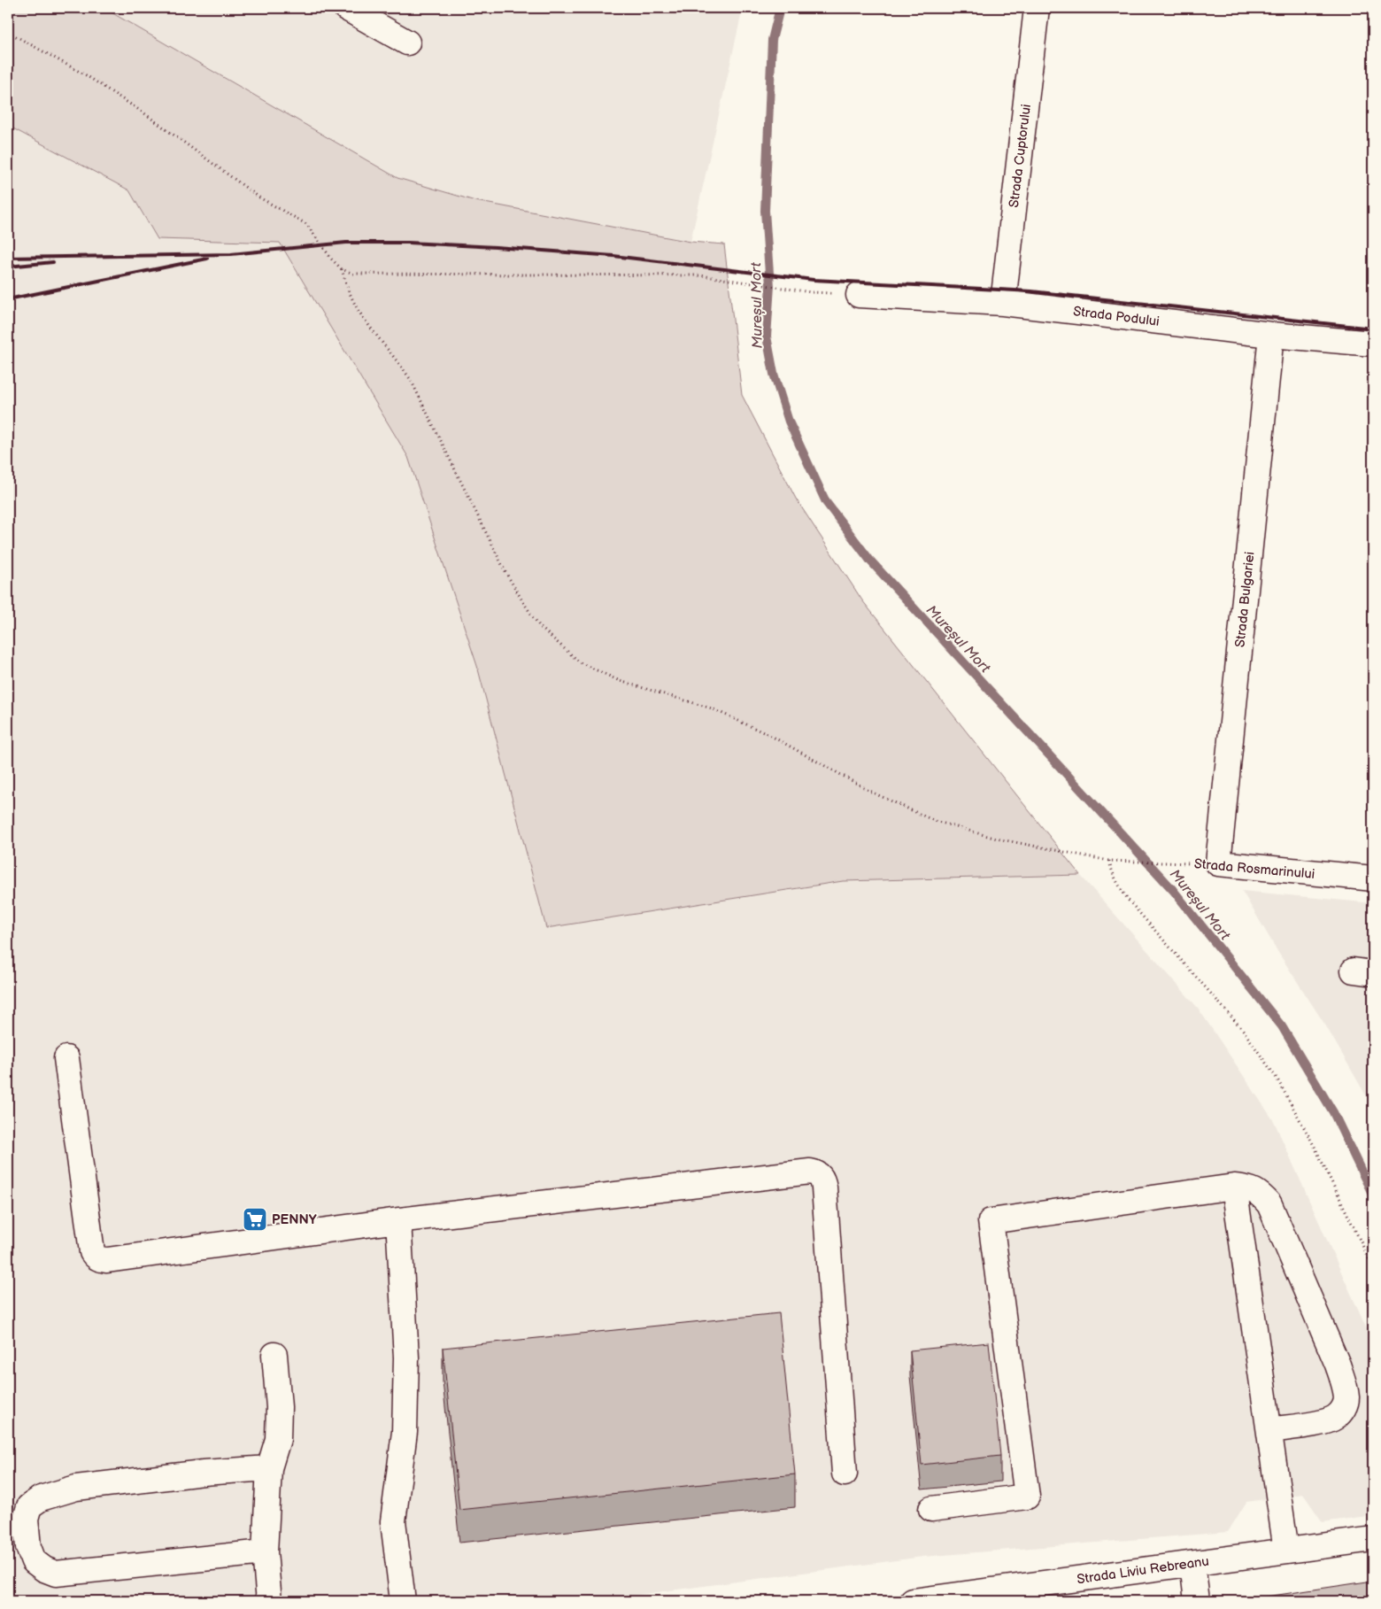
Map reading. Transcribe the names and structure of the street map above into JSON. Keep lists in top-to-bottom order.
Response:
{
  "streets": {
    "street": [
      "Strada Cuptorului",
      "Strada Podului",
      "Strada Bulgariei",
      "Strada Rosmarinului",
      "Strada Liviu Rebreanu"
    ]
  },
  "crossings": [
    ["Strada Cuptorului", "Strada Podului"],
    ["Strada Podului", "Strada Bulgariei"],
    ["Strada Bulgariei", "Strada Rosmarinului"]
  ],
  "water": ["Mureșul Mort"],
  "places": {
    "supermarket": ["PENNY"]
  }
}
